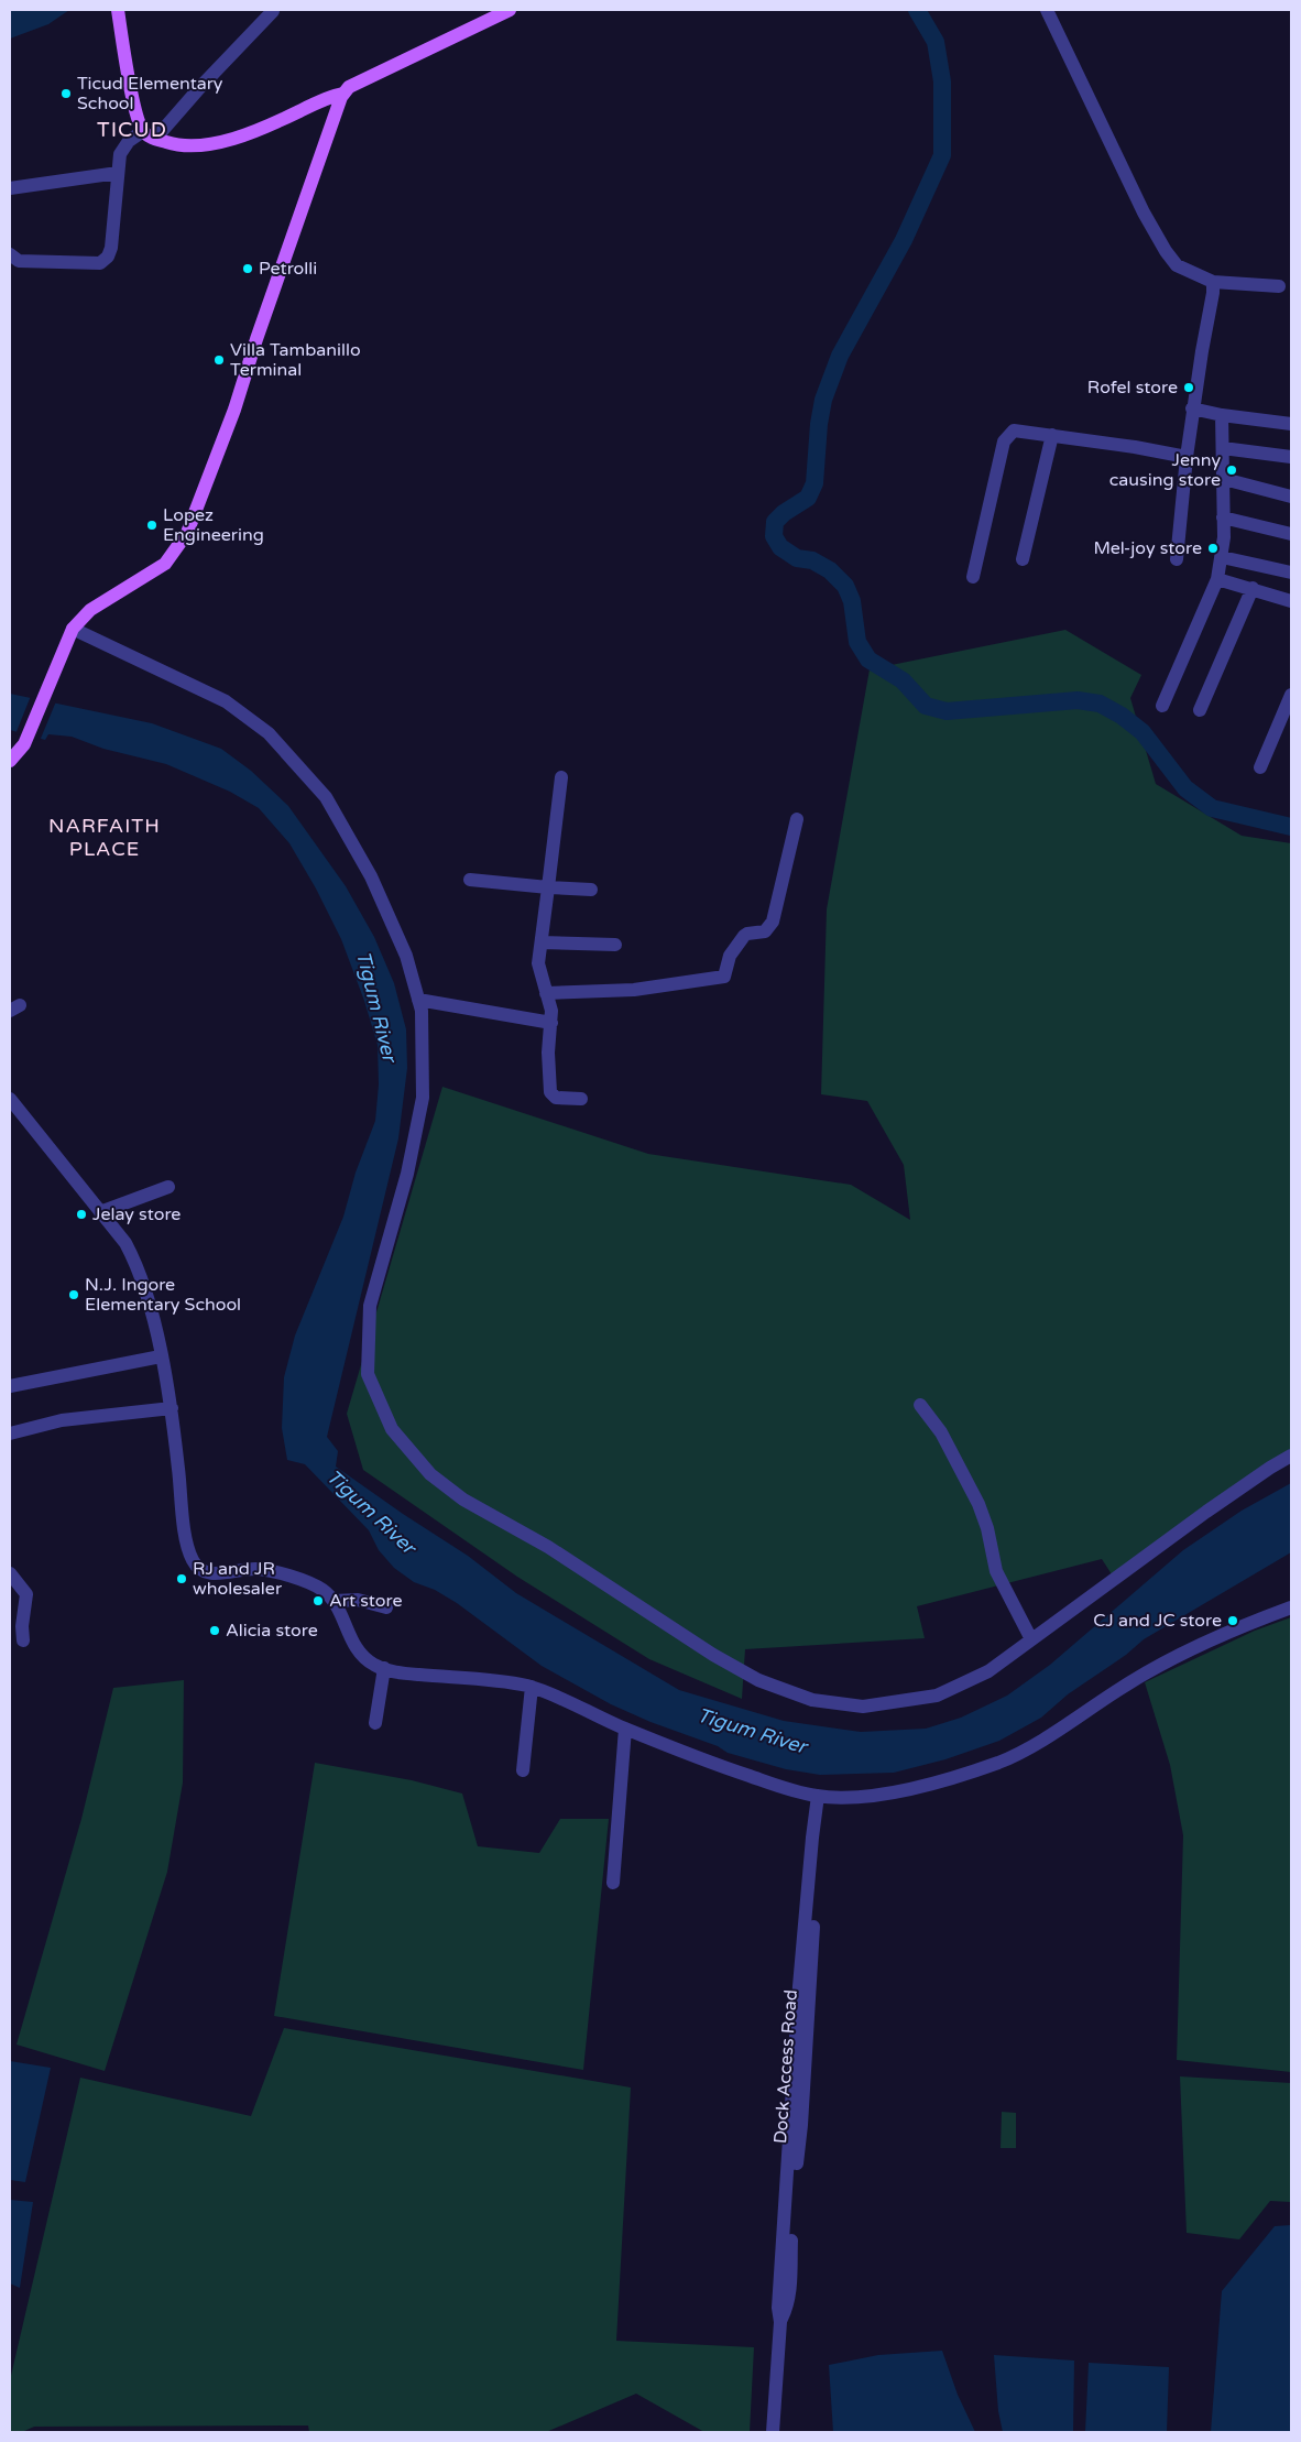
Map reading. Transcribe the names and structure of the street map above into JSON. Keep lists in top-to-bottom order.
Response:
{
  "streets": {
    "street": ["Dock Access Road"]
  },
  "districts": ["TICUD", "NARFAITH PLACE"],
  "water": ["Tigum River"],
  "places": [
    "Ticud Elementary School",
    "Petrolli",
    "Villa Tambanillo Terminal",
    "Rofel store",
    "Jenny causing store",
    "Lopez Engineering",
    "Mel-joy store",
    "Jelay store",
    "N.J. Ingore Elementary School",
    "RJ and JR wholesaler",
    "Art store",
    "CJ and JC store",
    "Alicia store"
  ]
}
